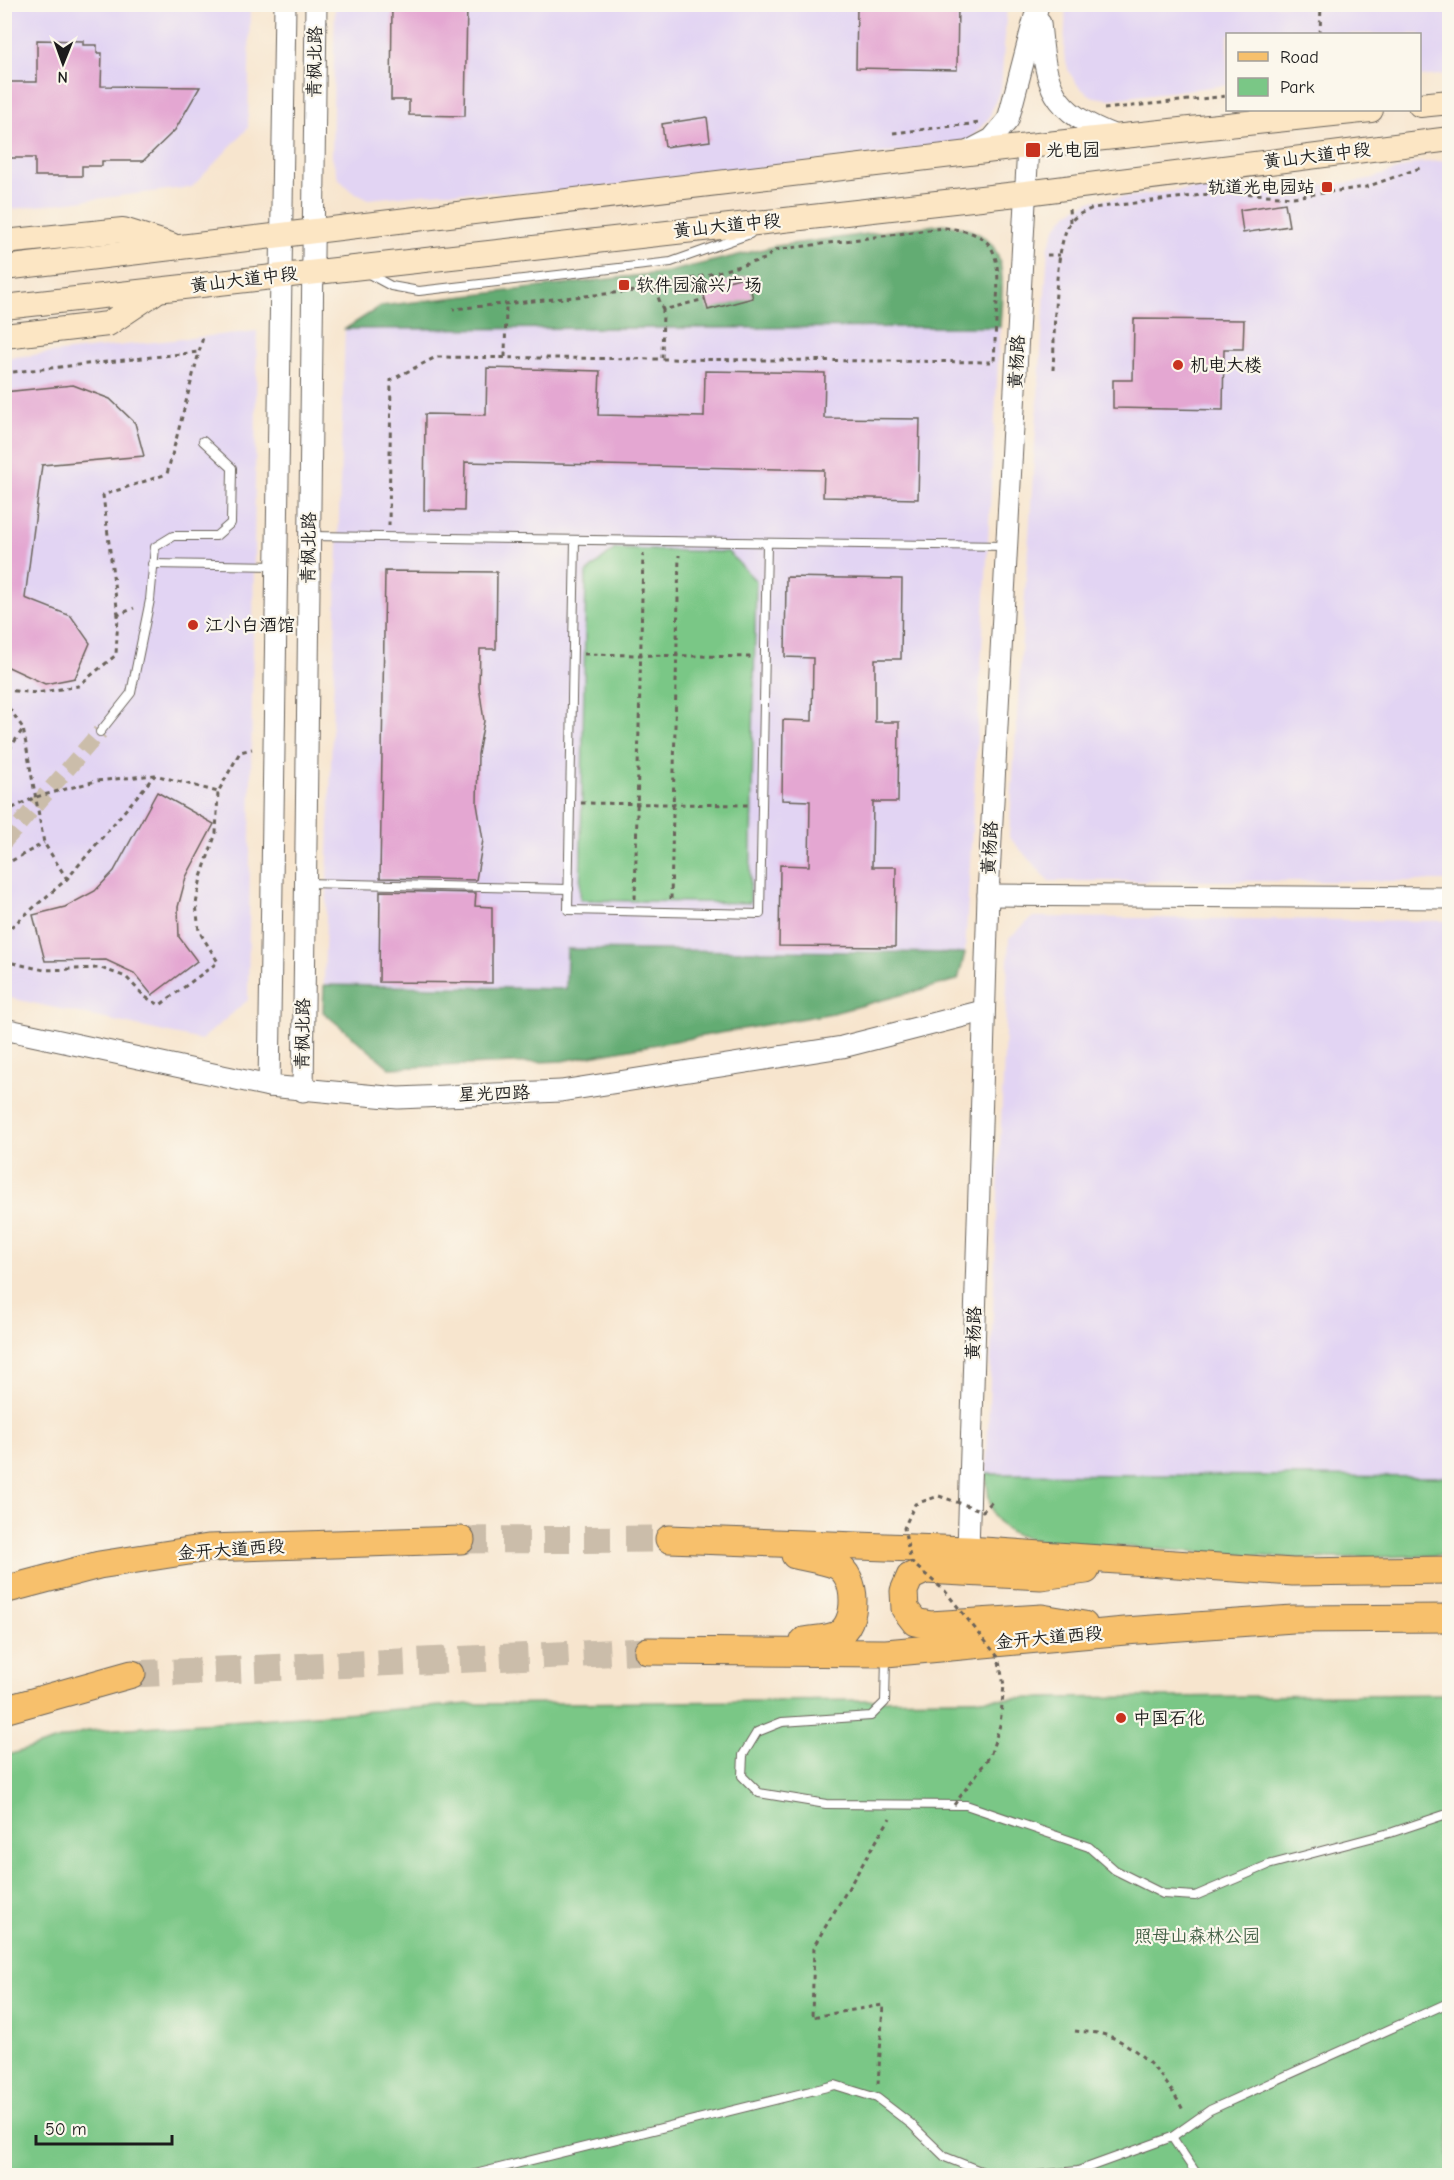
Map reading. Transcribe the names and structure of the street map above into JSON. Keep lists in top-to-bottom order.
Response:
{
  "streets": {
    "main road": ["黄山大道中段", "金开大道西段"],
    "street": ["青枫北路", "黄杨路", "星光四路"]
  },
  "crossings": [
    ["青枫北路", "黄山大道中段"],
    ["青枫北路", "星光四路"],
    ["黄山大道中段", "黄杨路"],
    ["黄杨路", "星光四路"]
  ],
  "parks": ["照母山森林公园"],
  "places": {
    "transit": ["光电园", "轨道光电园站", "软件园渝兴广场"],
    "other": ["机电大楼", "江小白酒馆", "中国石化"]
  },
  "legend": ["Road", "Park"],
  "scale_bar": "50 m",
  "north": "bottom"
}
